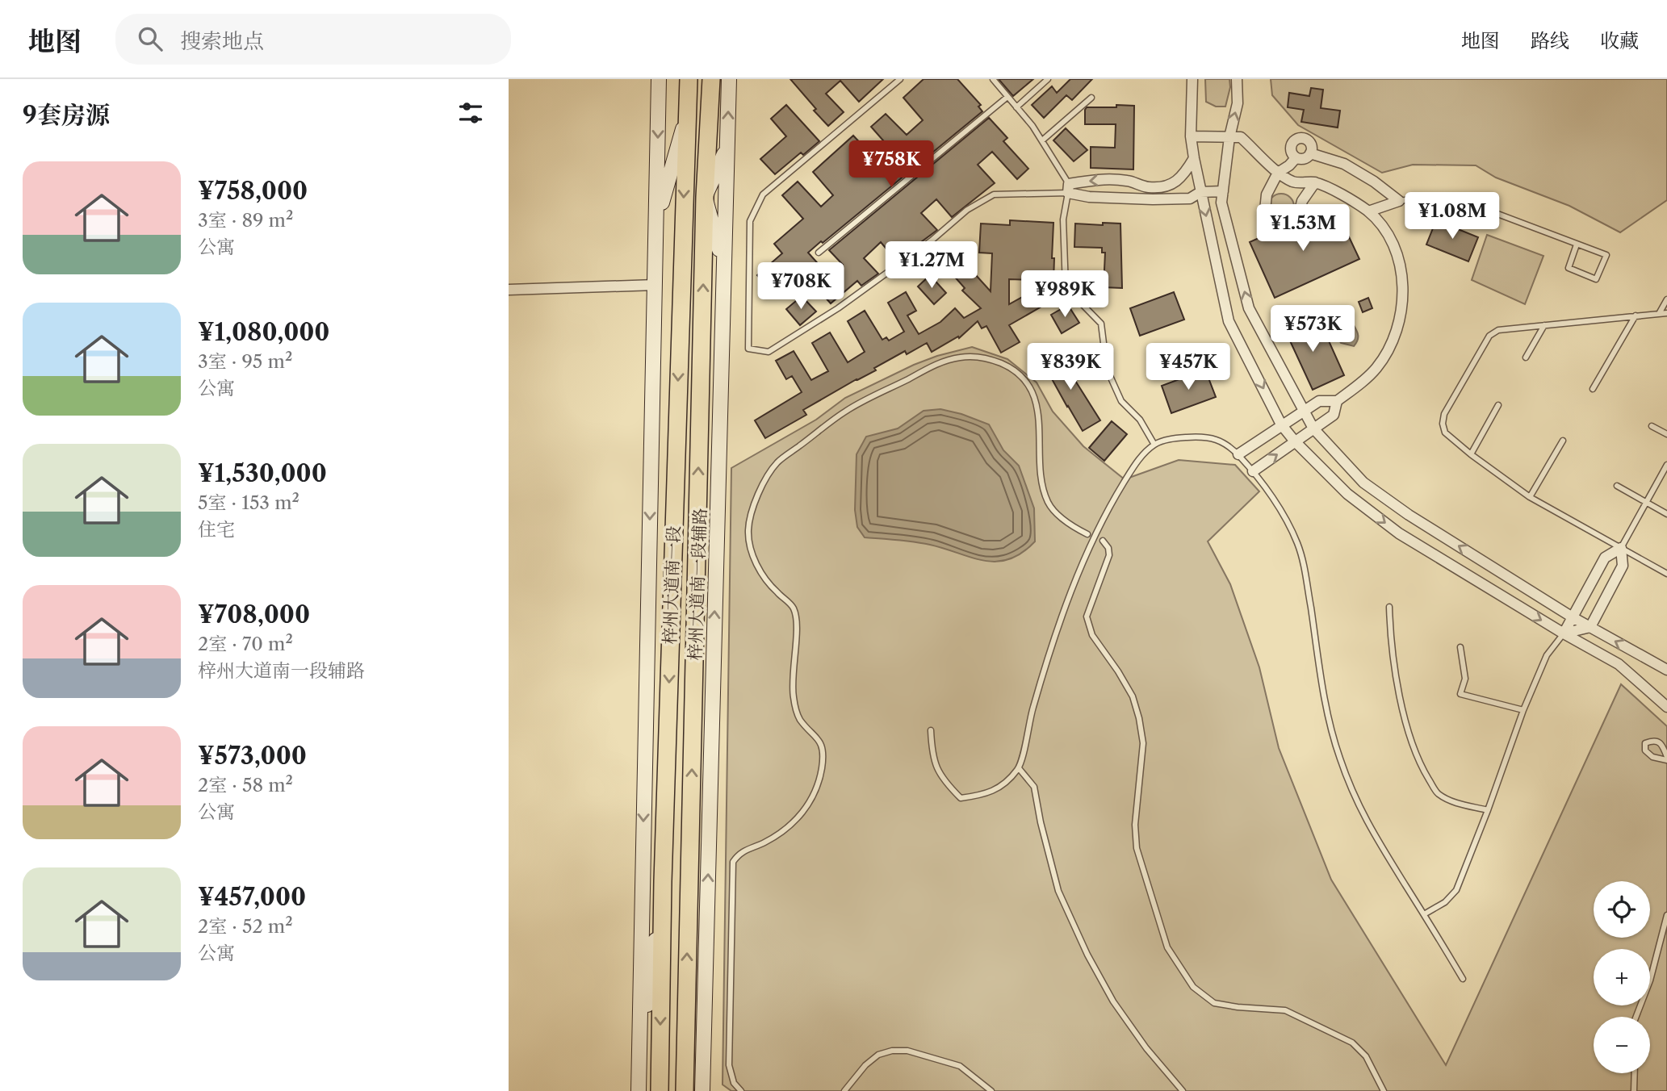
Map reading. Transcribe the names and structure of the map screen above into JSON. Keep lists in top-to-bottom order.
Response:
{
  "streets": {
    "highway": ["梓州大道南一段"],
    "main road": ["梓州大道南一段辅路"]
  },
  "page": {
    "header": "地图",
    "search": "搜索地点",
    "nav": ["地图", "路线", "收藏"],
    "heading": "9套房源",
    "price": [
      "¥758K",
      "¥1.08M",
      "¥1.53M",
      "¥1.27M",
      "¥708K",
      "¥989K",
      "¥573K",
      "¥839K",
      "¥457K"
    ],
    "list": [
      {
        "name": "¥758,000",
        "note": "3室 · 89 m² · 公寓"
      },
      {
        "name": "¥1,080,000",
        "note": "3室 · 95 m² · 公寓"
      },
      {
        "name": "¥1,530,000",
        "note": "5室 · 153 m² · 住宅"
      },
      {
        "name": "¥708,000",
        "note": "2室 · 70 m² · 梓州大道南一段辅路"
      },
      {
        "name": "¥573,000",
        "note": "2室 · 58 m² · 公寓"
      },
      {
        "name": "¥457,000",
        "note": "2室 · 52 m² · 公寓"
      }
    ],
    "map_buttons": ["+", "−"]
  }
}
